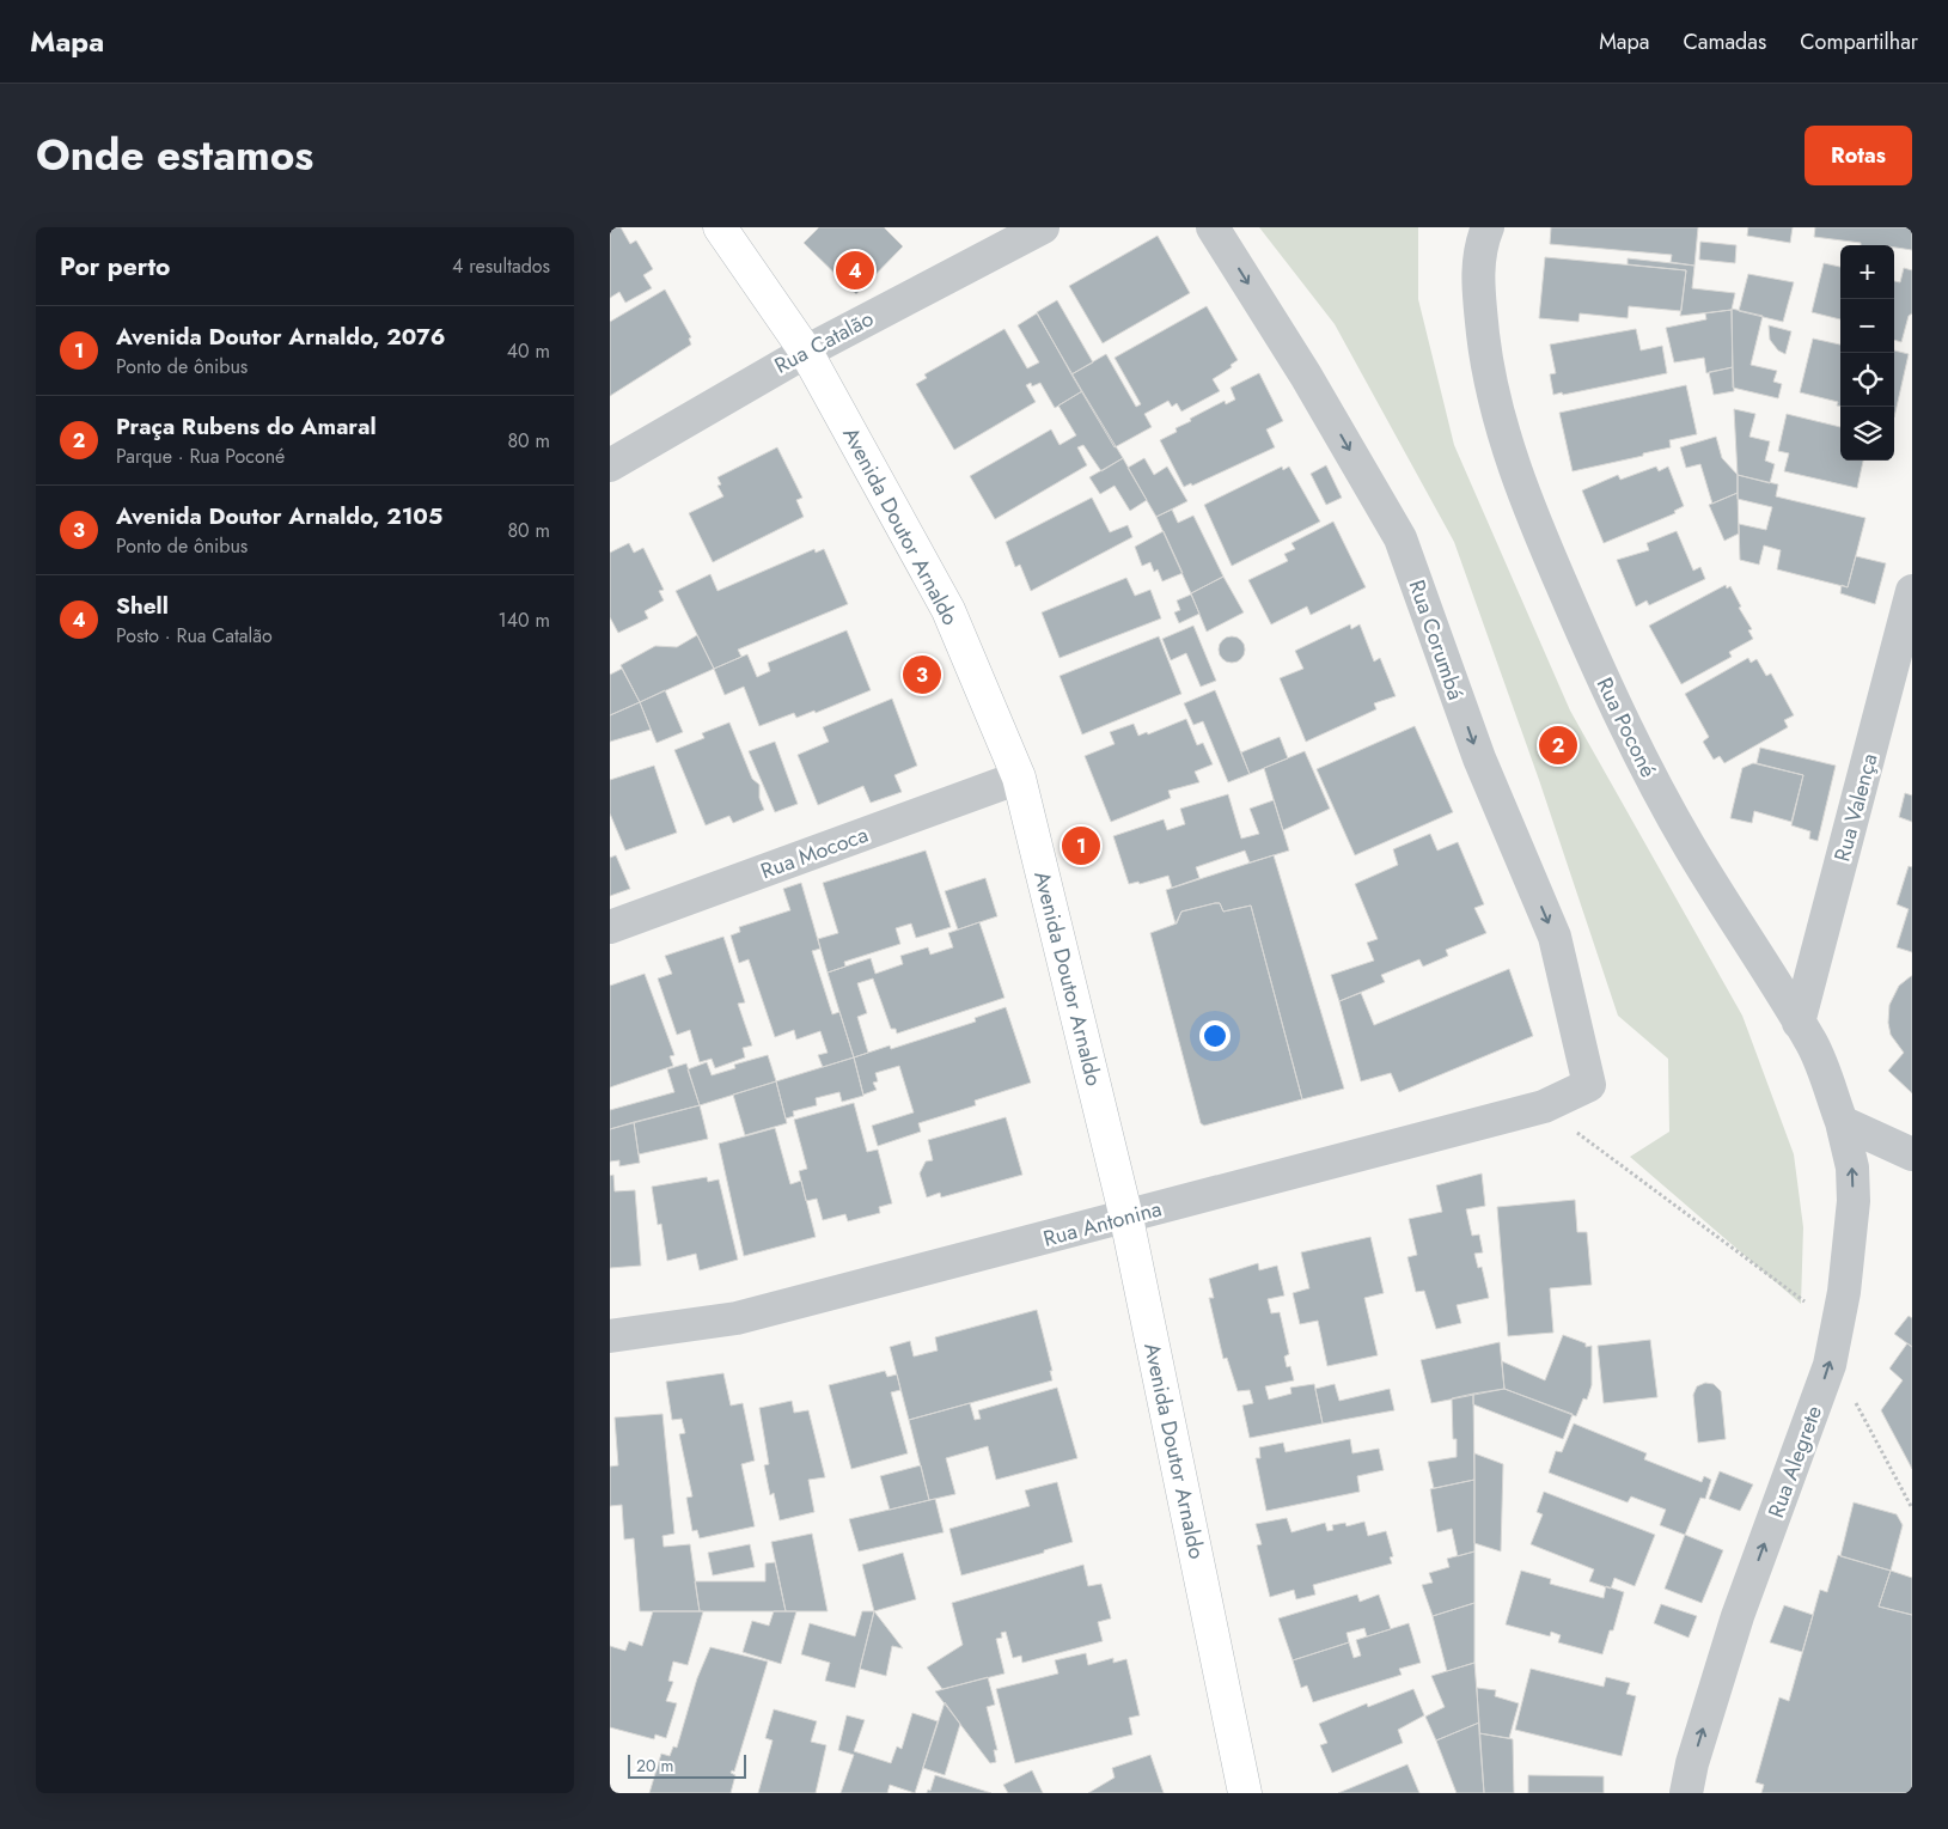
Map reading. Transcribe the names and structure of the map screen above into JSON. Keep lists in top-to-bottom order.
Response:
{
  "streets": {
    "main road": ["Avenida Doutor Arnaldo"],
    "street": [
      "Rua Catalão",
      "Rua Corumbá",
      "Rua Poconé",
      "Rua Valença",
      "Rua Mococa",
      "Rua Antonina",
      "Rua Alegrete"
    ]
  },
  "crossings": [
    ["Rua Catalão", "Avenida Doutor Arnaldo"],
    ["Avenida Doutor Arnaldo", "Rua Mococa"],
    ["Avenida Doutor Arnaldo", "Rua Antonina"],
    ["Rua Corumbá", "Rua Antonina"],
    ["Rua Poconé", "Rua Valença"],
    ["Rua Poconé", "Rua Alegrete"]
  ],
  "one_way": ["Rua Corumbá", "Rua Alegrete"],
  "scale_bar": "20 m",
  "page": {
    "header": "Mapa",
    "nav": ["Mapa", "Camadas", "Compartilhar"],
    "title": "Onde estamos",
    "buttons": "Rotas",
    "heading": ["Por perto", "4 resultados"],
    "map_buttons": ["+", "−"],
    "pins": [
      "4",
      "3",
      "2",
      "1"
    ],
    "list": [
      {
        "mark": "1",
        "name": "Avenida Doutor Arnaldo, 2076",
        "note": "Ponto de ônibus",
        "value": "40 m"
      },
      {
        "mark": "2",
        "name": "Praça Rubens do Amaral",
        "note": "Parque · Rua Poconé",
        "value": "80 m"
      },
      {
        "mark": "3",
        "name": "Avenida Doutor Arnaldo, 2105",
        "note": "Ponto de ônibus",
        "value": "80 m"
      },
      {
        "mark": "4",
        "name": "Shell",
        "note": "Posto · Rua Catalão",
        "value": "140 m"
      }
    ],
    "scale": "20 m"
  }
}
